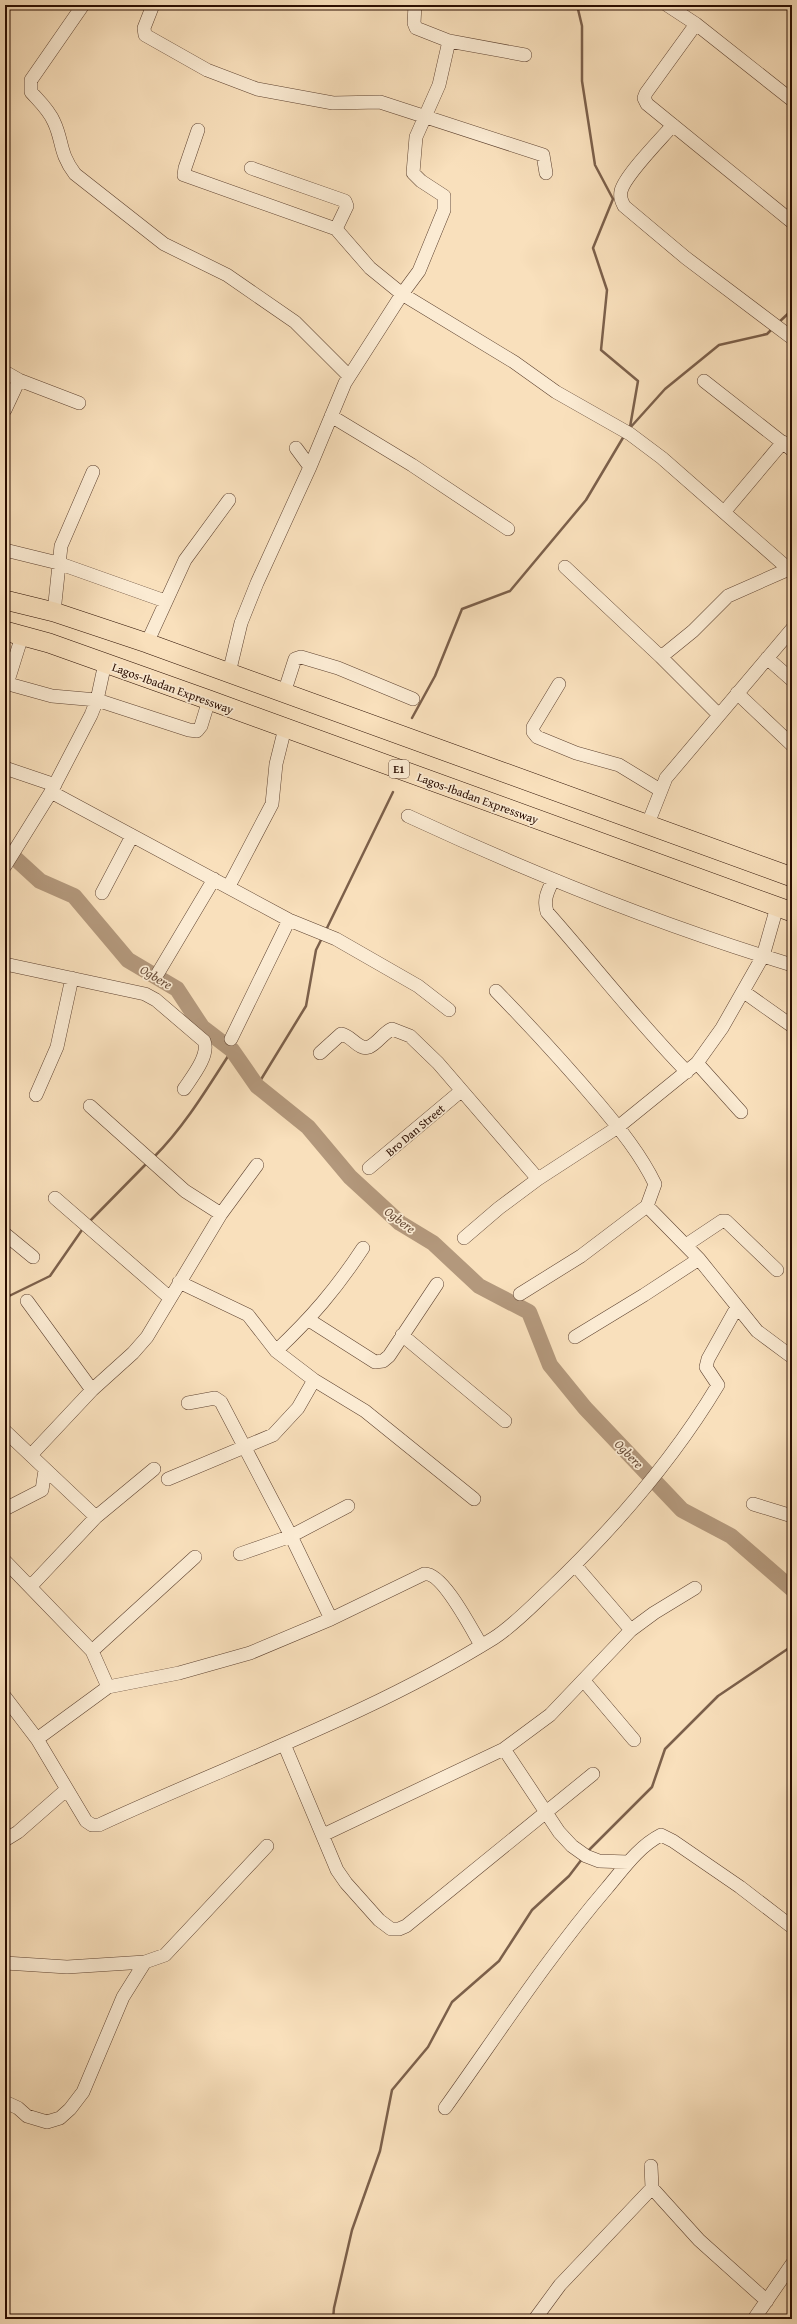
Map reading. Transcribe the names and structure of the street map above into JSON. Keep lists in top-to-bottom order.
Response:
{
  "streets": {
    "highway": ["Lagos-Ibadan Expressway", "E1"],
    "street": ["Bro Dan Street"]
  },
  "water": ["Ogbere"]
}
